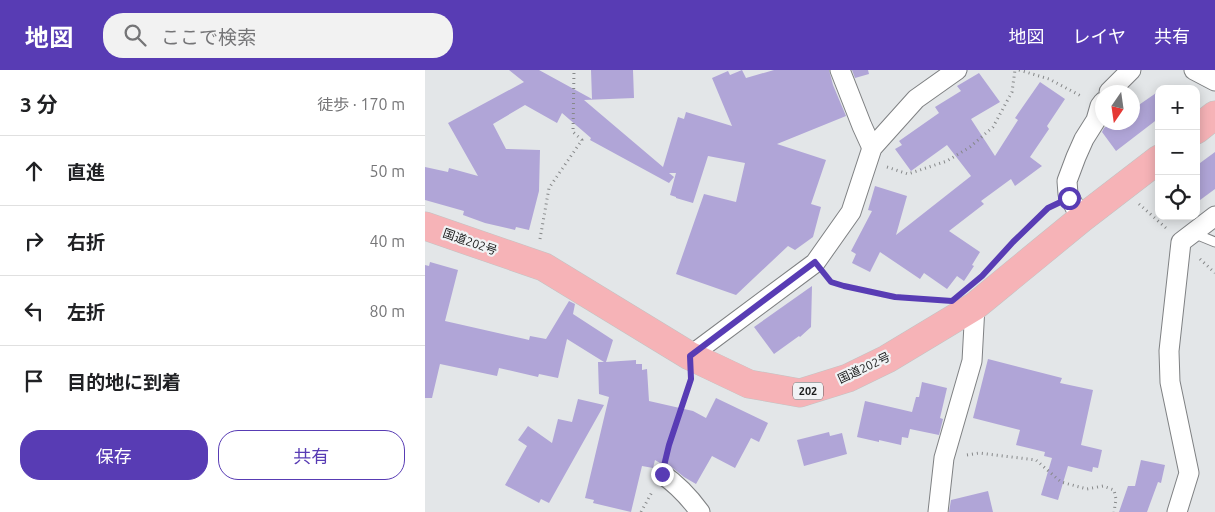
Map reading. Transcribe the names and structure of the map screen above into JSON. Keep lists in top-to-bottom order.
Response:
{
  "streets": {
    "highway": ["国道202号", "202"]
  },
  "north": "bottom",
  "page": {
    "header": "地図",
    "search": "ここで検索",
    "nav": ["地図", "レイヤ", "共有"],
    "heading": ["3 分", "徒歩 · 170 m"],
    "map_buttons": ["+", "−"],
    "list": [
      ["直進", "50 m"],
      ["右折", "40 m"],
      ["左折", "80 m"],
      "目的地に到着"
    ],
    "buttons": ["保存", "共有"]
  }
}
